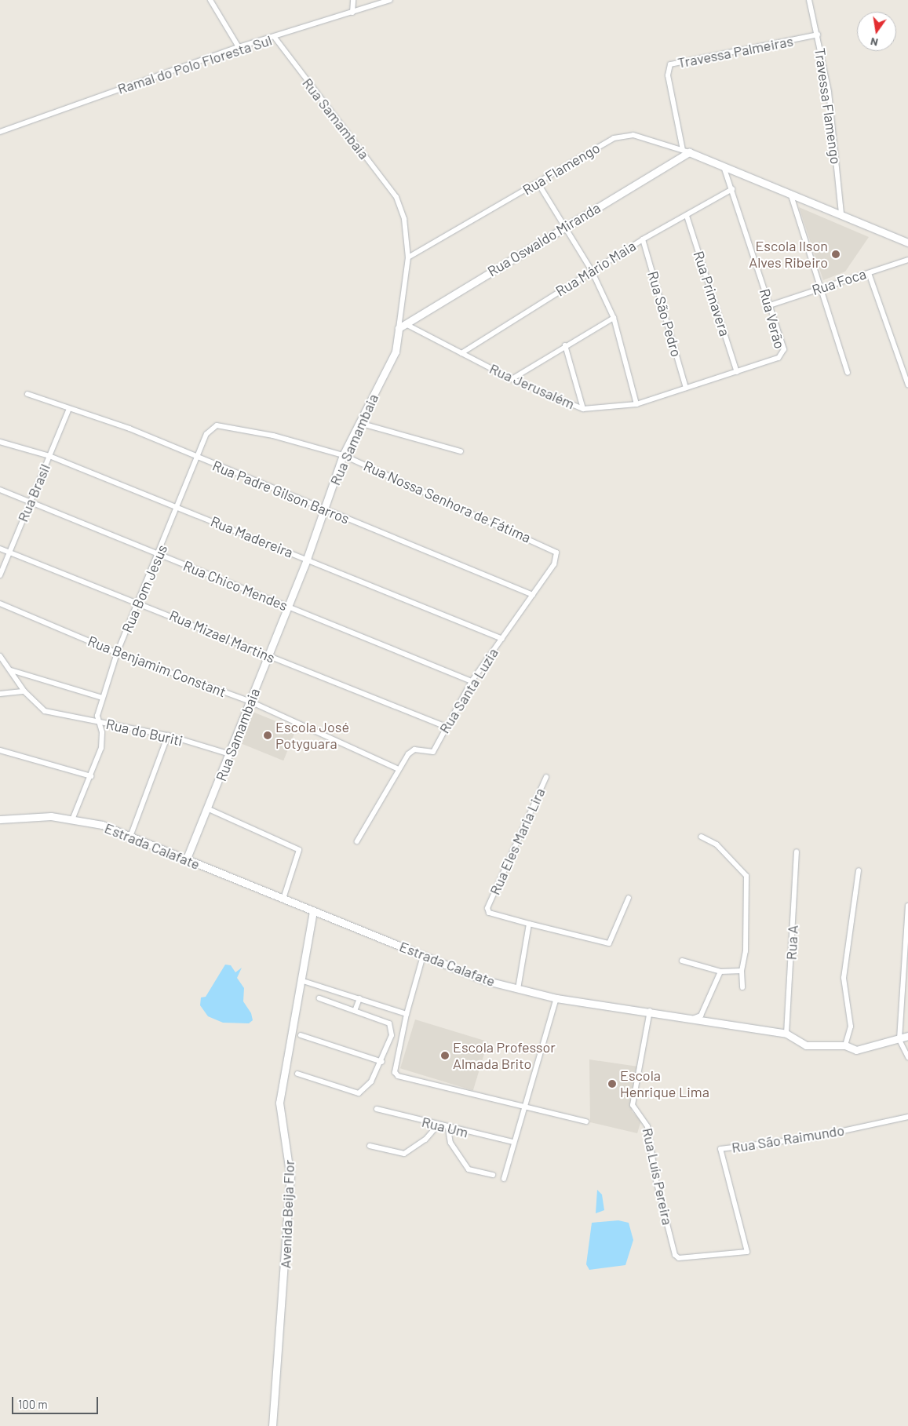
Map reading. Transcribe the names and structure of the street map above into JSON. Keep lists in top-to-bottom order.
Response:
{
  "streets": {
    "street": [
      "Travessa Palmeiras",
      "Ramal do Polo Floresta Sul",
      "Travessa Flamengo",
      "Rua Samambaia",
      "Rua Flamengo",
      "Rua Oswaldo Miranda",
      "Rua Mário Maia",
      "Rua Foca",
      "Rua Primavera",
      "Rua São Pedro",
      "Rua Verão",
      "Rua Jerusalém",
      "Rua Padre Gilson Barros",
      "Rua Brasil",
      "Rua Nossa Senhora de Fátima",
      "Rua Madereira",
      "Rua Chico Mendes",
      "Rua Bom Jesus",
      "Rua Mizael Martins",
      "Rua Benjamim Constant",
      "Rua Santa Luzia",
      "Rua do Buriti",
      "Rua Eles Maria Lira",
      "Estrada Calafate",
      "Rua A",
      "Rua Um",
      "Rua São Raimundo",
      "Rua Luís Pereira",
      "Avenida Beija Flor"
    ]
  },
  "crossings": [
    ["Travessa Palmeiras", "Travessa Flamengo"],
    ["Travessa Palmeiras", "Rua Flamengo"],
    ["Travessa Palmeiras", "Rua Oswaldo Miranda"],
    ["Ramal do Polo Floresta Sul", "Rua Samambaia"],
    ["Travessa Flamengo", "Rua Flamengo"],
    ["Rua Samambaia", "Rua Flamengo"],
    ["Rua Samambaia", "Rua Oswaldo Miranda"],
    ["Rua Samambaia", "Rua Padre Gilson Barros"],
    ["Rua Samambaia", "Rua Nossa Senhora de Fátima"],
    ["Rua Samambaia", "Rua Madereira"],
    ["Rua Samambaia", "Rua Chico Mendes"],
    ["Rua Samambaia", "Rua Mizael Martins"],
    ["Rua Samambaia", "Rua Benjamim Constant"],
    ["Rua Samambaia", "Rua do Buriti"],
    ["Rua Samambaia", "Estrada Calafate"],
    ["Rua Flamengo", "Rua Oswaldo Miranda"],
    ["Rua Flamengo", "Rua Verão"],
    ["Rua Oswaldo Miranda", "Rua Jerusalém"],
    ["Rua Mário Maia", "Rua Primavera"],
    ["Rua Mário Maia", "Rua São Pedro"],
    ["Rua Mário Maia", "Rua Verão"],
    ["Rua Mário Maia", "Rua Jerusalém"],
    ["Rua Foca", "Rua Verão"],
    ["Rua Primavera", "Rua Jerusalém"],
    ["Rua São Pedro", "Rua Jerusalém"],
    ["Rua Verão", "Rua Jerusalém"],
    ["Rua Padre Gilson Barros", "Rua Brasil"],
    ["Rua Padre Gilson Barros", "Rua Bom Jesus"],
    ["Rua Padre Gilson Barros", "Rua Santa Luzia"],
    ["Rua Brasil", "Rua Madereira"],
    ["Rua Brasil", "Rua Chico Mendes"],
    ["Rua Brasil", "Rua Mizael Martins"],
    ["Rua Nossa Senhora de Fátima", "Rua Bom Jesus"],
    ["Rua Nossa Senhora de Fátima", "Rua Santa Luzia"],
    ["Rua Madereira", "Rua Bom Jesus"],
    ["Rua Madereira", "Rua Santa Luzia"],
    ["Rua Chico Mendes", "Rua Bom Jesus"],
    ["Rua Chico Mendes", "Rua Santa Luzia"],
    ["Rua Bom Jesus", "Rua Mizael Martins"],
    ["Rua Bom Jesus", "Rua Benjamim Constant"],
    ["Rua Bom Jesus", "Rua do Buriti"],
    ["Rua Bom Jesus", "Estrada Calafate"],
    ["Rua Mizael Martins", "Rua Santa Luzia"],
    ["Rua Benjamim Constant", "Rua Santa Luzia"],
    ["Estrada Calafate", "Rua A"],
    ["Estrada Calafate", "Rua Luís Pereira"],
    ["Estrada Calafate", "Avenida Beija Flor"],
    ["Rua São Raimundo", "Rua Luís Pereira"]
  ],
  "places": [
    "Escola Ilson Alves Ribeiro",
    "Escola José Potyguara",
    "Escola Professor Almada Brito",
    "Escola Henrique Lima"
  ],
  "scale_bar": "100 m",
  "north": "bottom"
}
